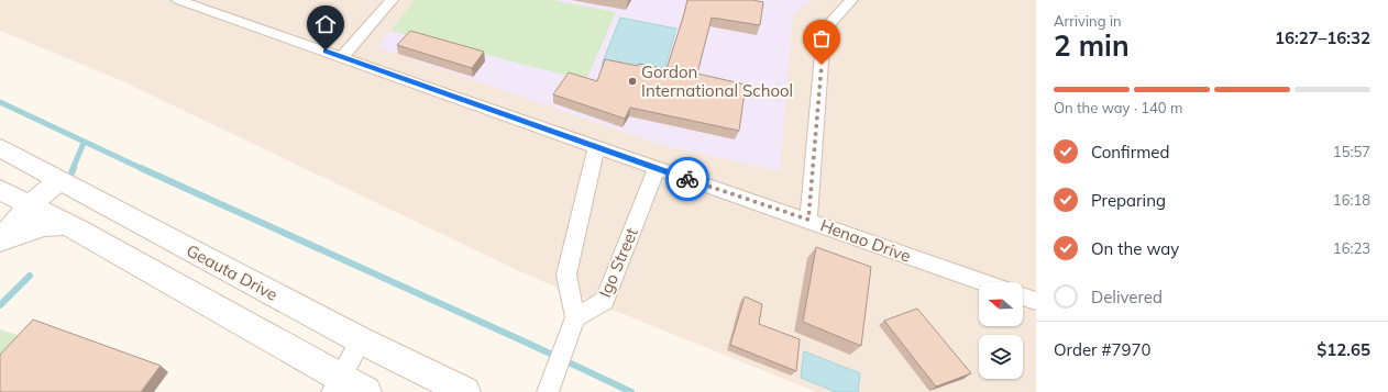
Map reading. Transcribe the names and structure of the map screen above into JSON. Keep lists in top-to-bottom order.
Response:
{
  "streets": {
    "main road": ["Geauta Drive"],
    "street": ["Henao Drive", "Igo Street"]
  },
  "crossings": [
    ["Henao Drive", "Igo Street"]
  ],
  "places": ["Gordon International School"],
  "north": "left",
  "page": {
    "heading": ["2 min", "Arriving in", "16:27–16:32"],
    "panel": ["Order #7970", "$12.65"],
    "bar": "On the way · 140 m",
    "list": [
      ["Confirmed", "15:57"],
      ["Preparing", "16:18"],
      ["On the way", "16:23"],
      "Delivered"
    ]
  }
}
